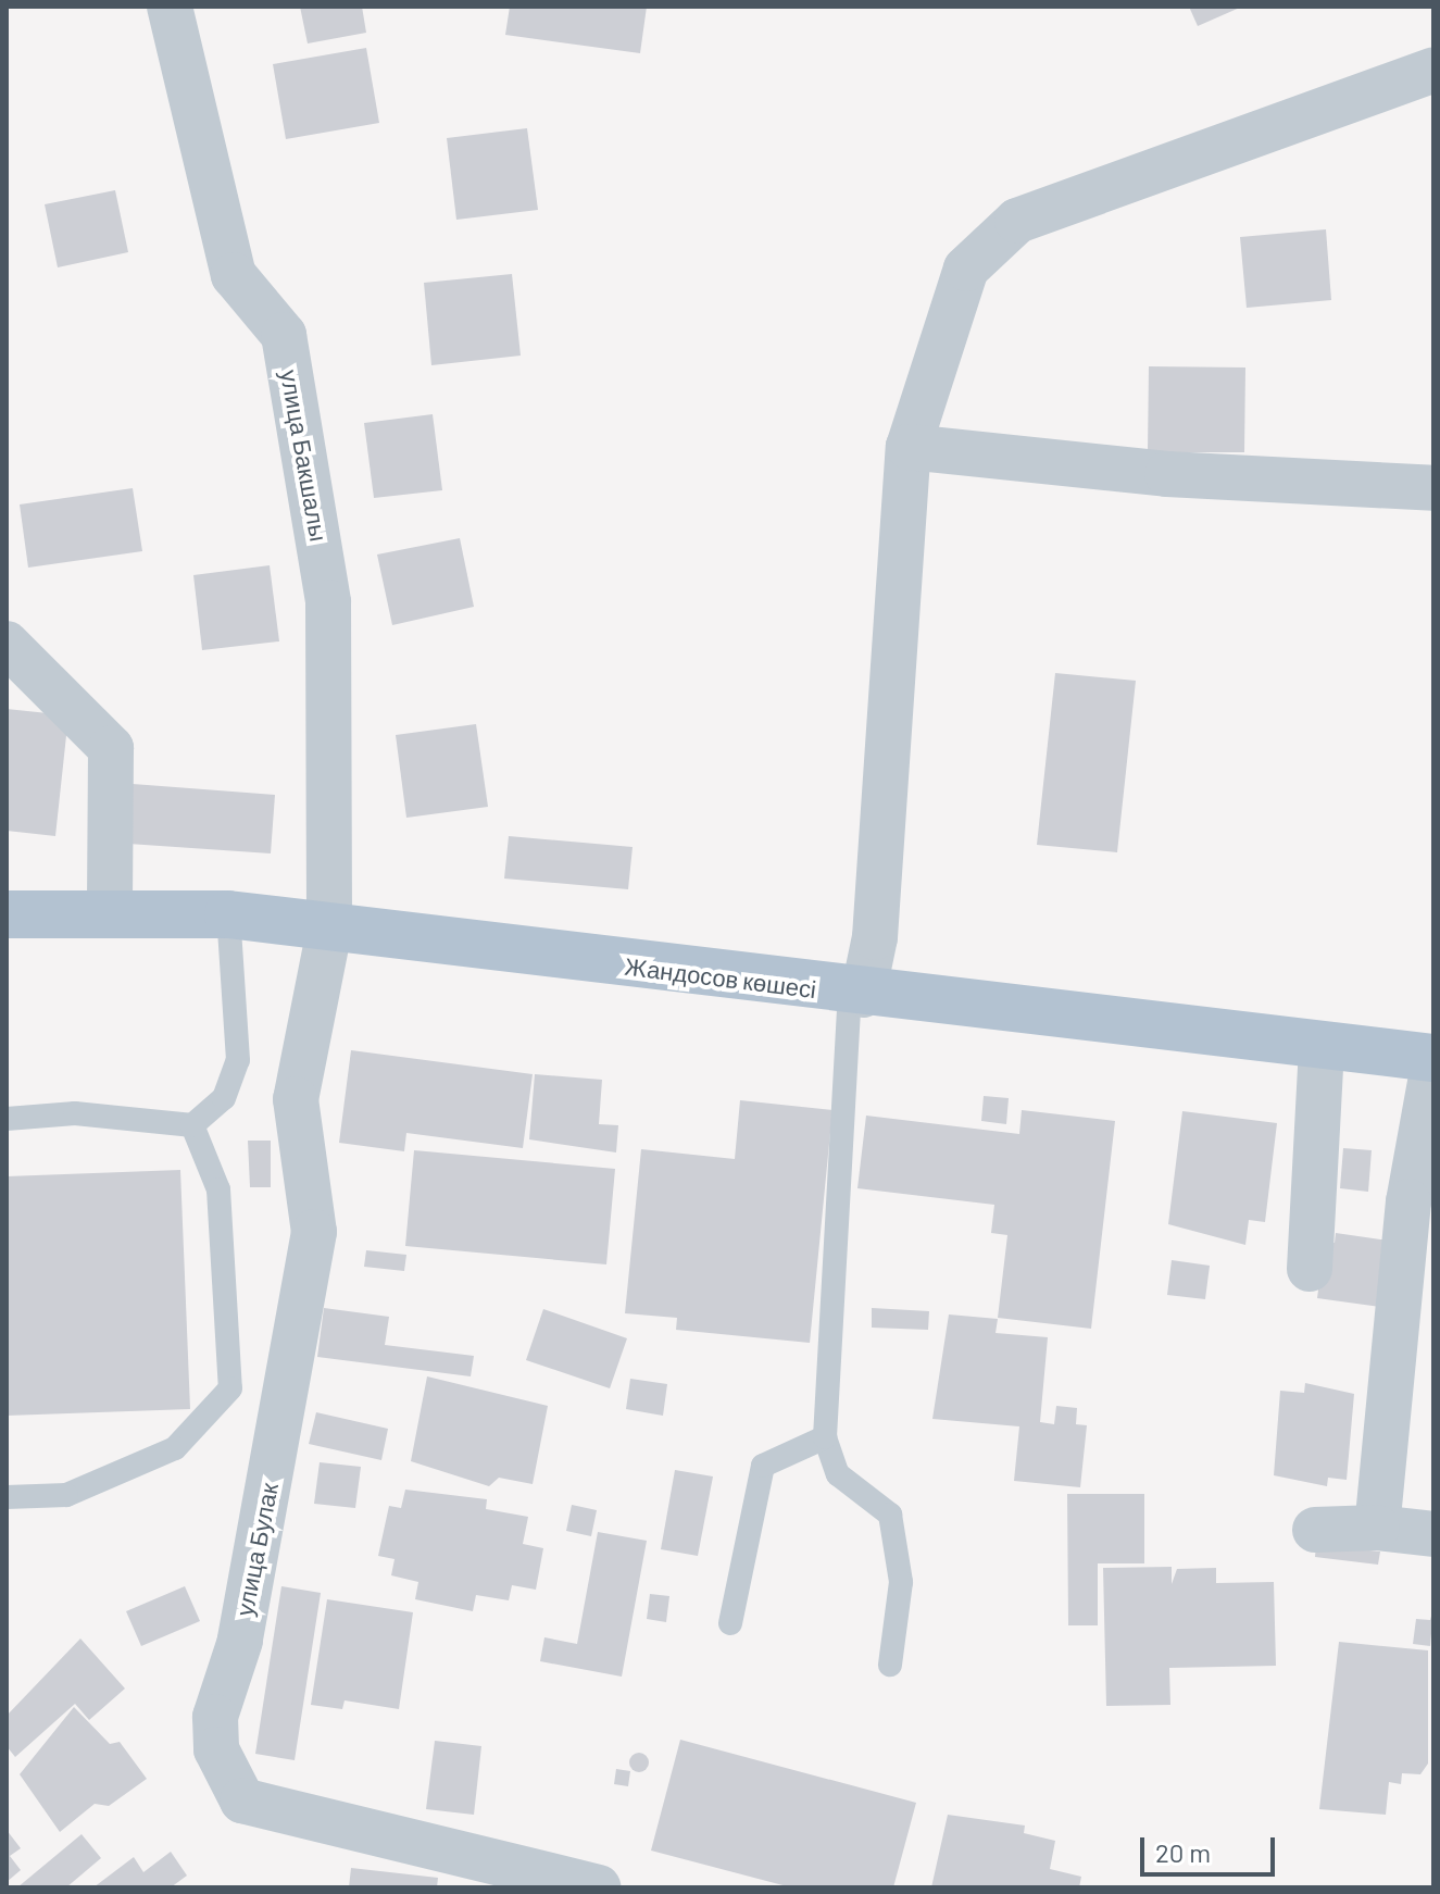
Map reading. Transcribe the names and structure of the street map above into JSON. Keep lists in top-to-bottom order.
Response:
{
  "streets": {
    "main road": ["Жандосов көшесі"],
    "street": ["улица Бакшалы", "улица Булак"]
  },
  "crossings": [
    ["улица Бакшалы", "Жандосов көшесі"],
    ["улица Бакшалы", "улица Булак"],
    ["Жандосов көшесі", "улица Булак"]
  ],
  "scale_bar": "20 m"
}
